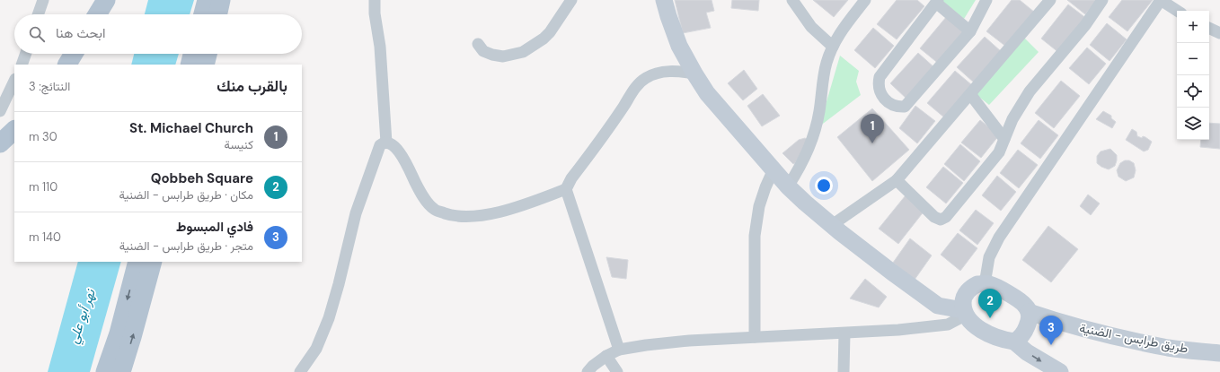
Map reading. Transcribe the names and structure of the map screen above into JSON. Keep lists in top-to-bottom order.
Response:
{
  "streets": {
    "main road": ["طريق طرابس - الضنية"]
  },
  "water": ["نهر أبو علي"],
  "page": {
    "map_buttons": ["+", "−"],
    "search": "ابحث هنا",
    "heading": ["بالقرب منك", "النتائج: 3"],
    "list": [
      {
        "mark": "1",
        "name": "St. Michael Church",
        "note": "كنيسة",
        "value": "30 m"
      },
      {
        "mark": "2",
        "name": "Qobbeh Square",
        "note": "مكان · طريق طرابس - الضنية",
        "value": "110 m"
      },
      {
        "mark": "3",
        "name": "فادي المبسوط",
        "note": "متجر · طريق طرابس - الضنية",
        "value": "140 m"
      }
    ],
    "pins": ["1", "2", "3"]
  }
}
